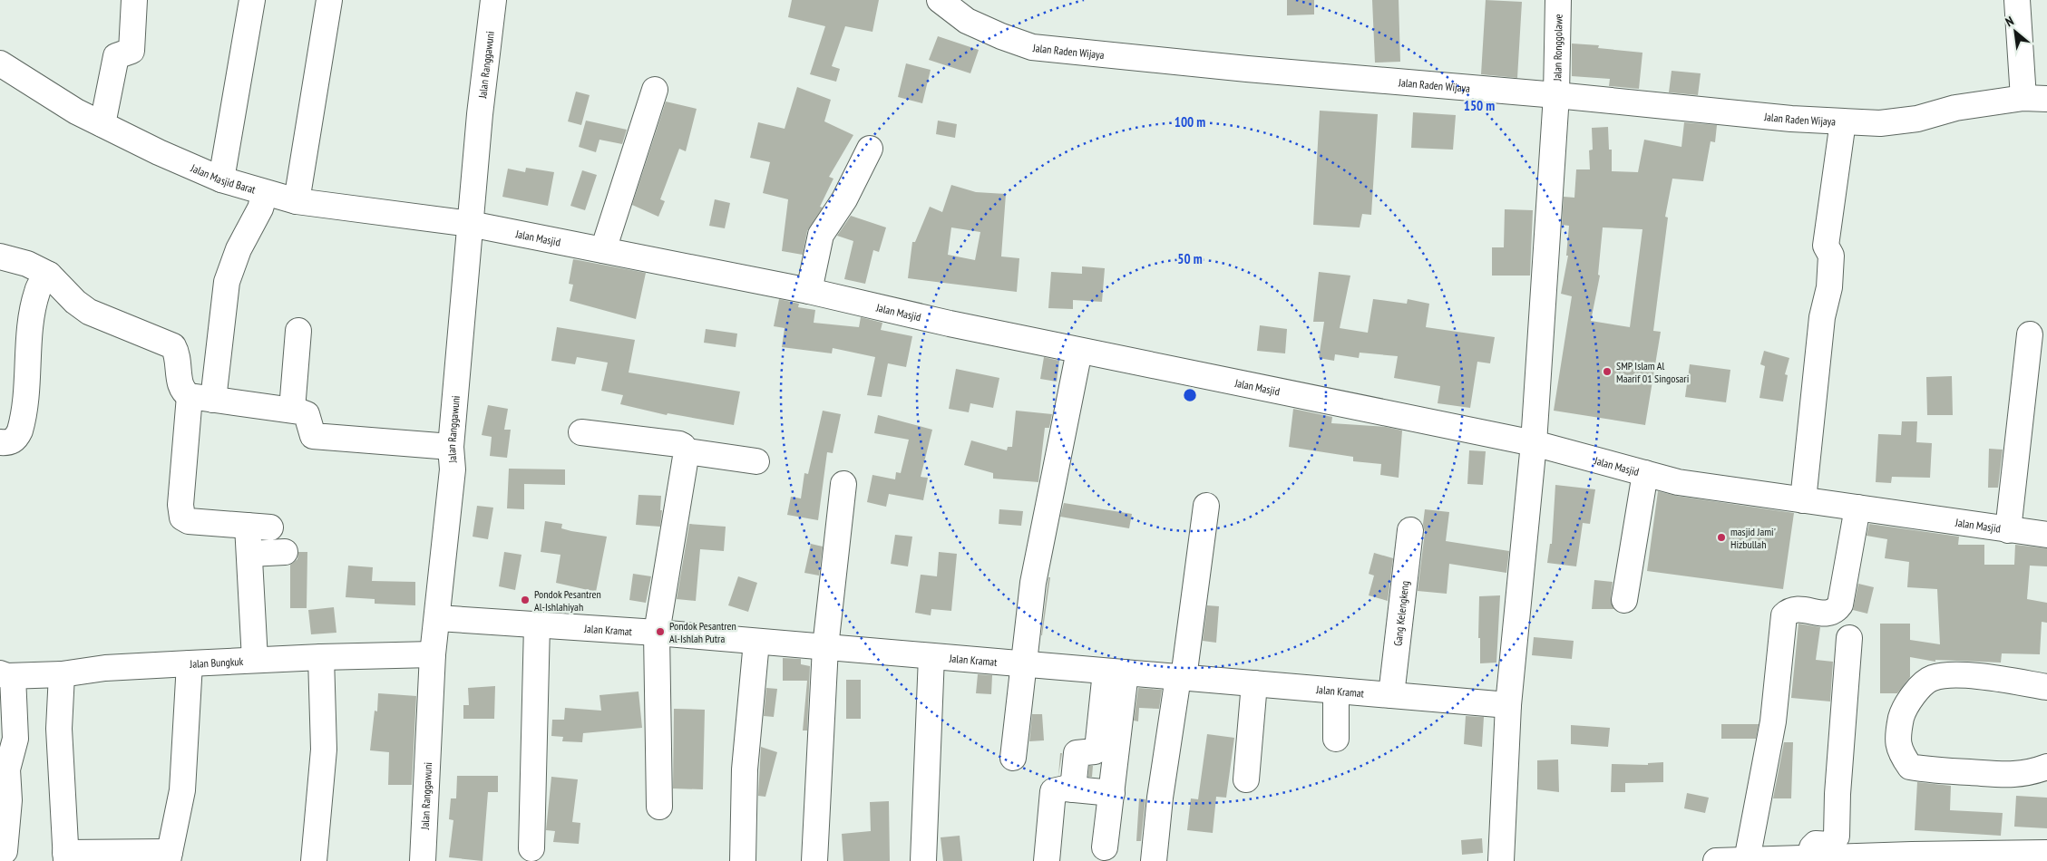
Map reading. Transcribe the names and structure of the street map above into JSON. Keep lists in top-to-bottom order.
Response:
{
  "streets": {
    "street": [
      "Jalan Ronggolawe",
      "Jalan Raden Wijaya",
      "Jalan Ranggawuni",
      "Jalan Masjid Barat",
      "Jalan Masjid",
      "Gang Kelengkeng",
      "Jalan Kramat",
      "Jalan Bungkuk"
    ]
  },
  "crossings": [
    ["Jalan Ronggolawe", "Jalan Raden Wijaya"],
    ["Jalan Ronggolawe", "Jalan Masjid"],
    ["Jalan Ronggolawe", "Jalan Kramat"],
    ["Jalan Ranggawuni", "Jalan Masjid Barat"],
    ["Jalan Ranggawuni", "Jalan Masjid"],
    ["Jalan Ranggawuni", "Jalan Kramat"],
    ["Jalan Ranggawuni", "Jalan Bungkuk"],
    ["Jalan Masjid Barat", "Jalan Masjid"],
    ["Gang Kelengkeng", "Jalan Kramat"]
  ],
  "places": [
    "SMP Islam Al Maarif 01 Singosari",
    "masjid Jami' Hizbullah",
    "Pondok Pesantren Al-Ishlahiyah",
    "Pondok Pesantren Al-Ishlah Putra"
  ],
  "north": "top left",
  "rings": ["150 m", "100 m", "50 m"]
}
